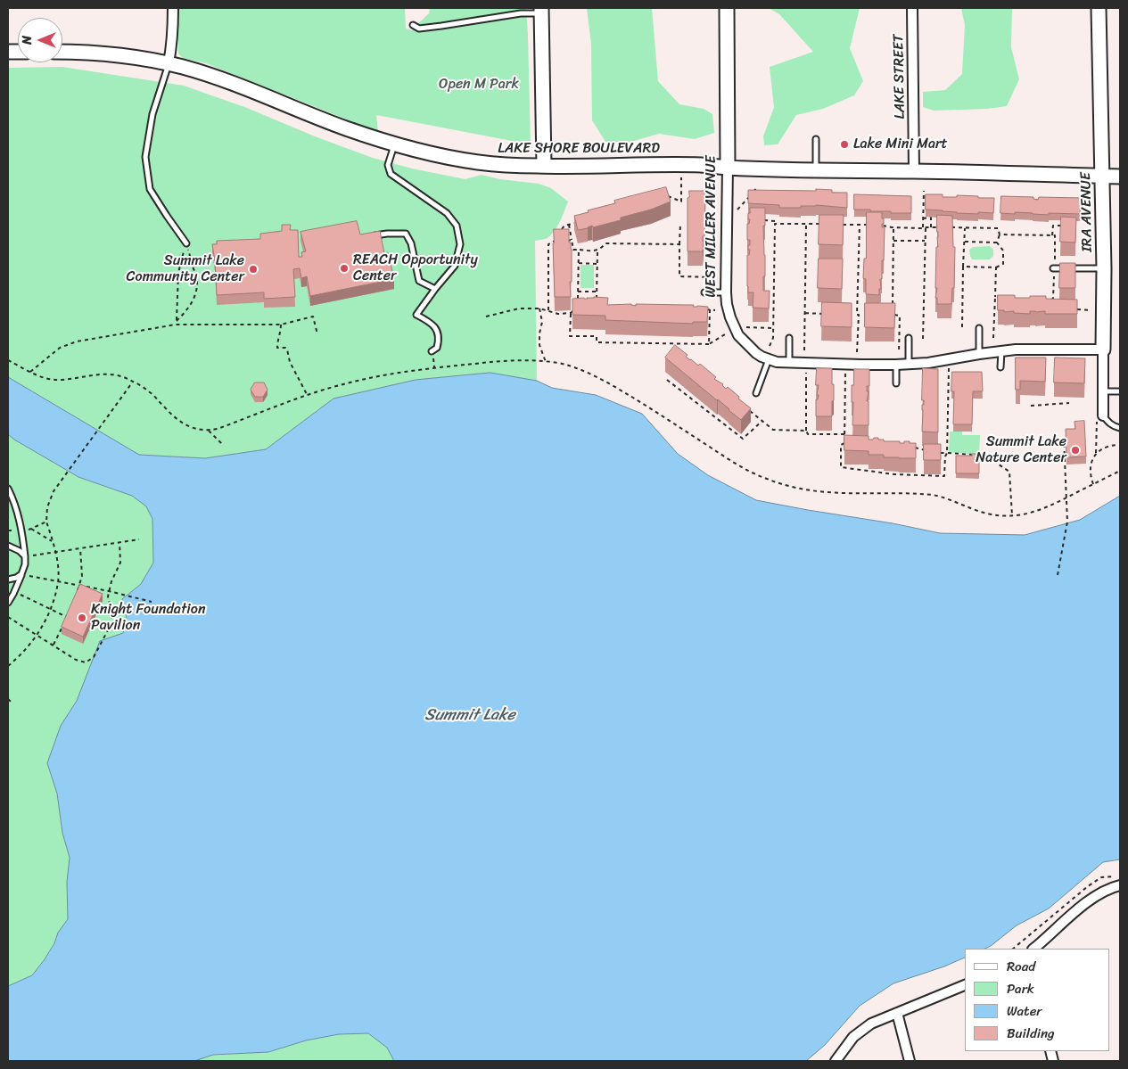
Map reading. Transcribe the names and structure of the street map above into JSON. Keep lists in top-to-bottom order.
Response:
{
  "streets": {
    "main road": ["LAKE SHORE BOULEVARD", "IRA AVENUE", "WEST MILLER AVENUE"],
    "street": ["LAKE STREET"]
  },
  "crossings": [
    ["LAKE STREET", "LAKE SHORE BOULEVARD"],
    ["LAKE SHORE BOULEVARD", "IRA AVENUE"],
    ["LAKE SHORE BOULEVARD", "WEST MILLER AVENUE"],
    ["IRA AVENUE", "WEST MILLER AVENUE"]
  ],
  "water": ["Summit Lake"],
  "parks": ["Open M Park"],
  "places": [
    "Lake Mini Mart",
    "REACH Opportunity Center",
    "Summit Lake Community Center",
    "Summit Lake Nature Center",
    "Knight Foundation Pavilion"
  ],
  "legend": [
    "Road",
    "Park",
    "Water",
    "Building"
  ],
  "north": "left"
}
